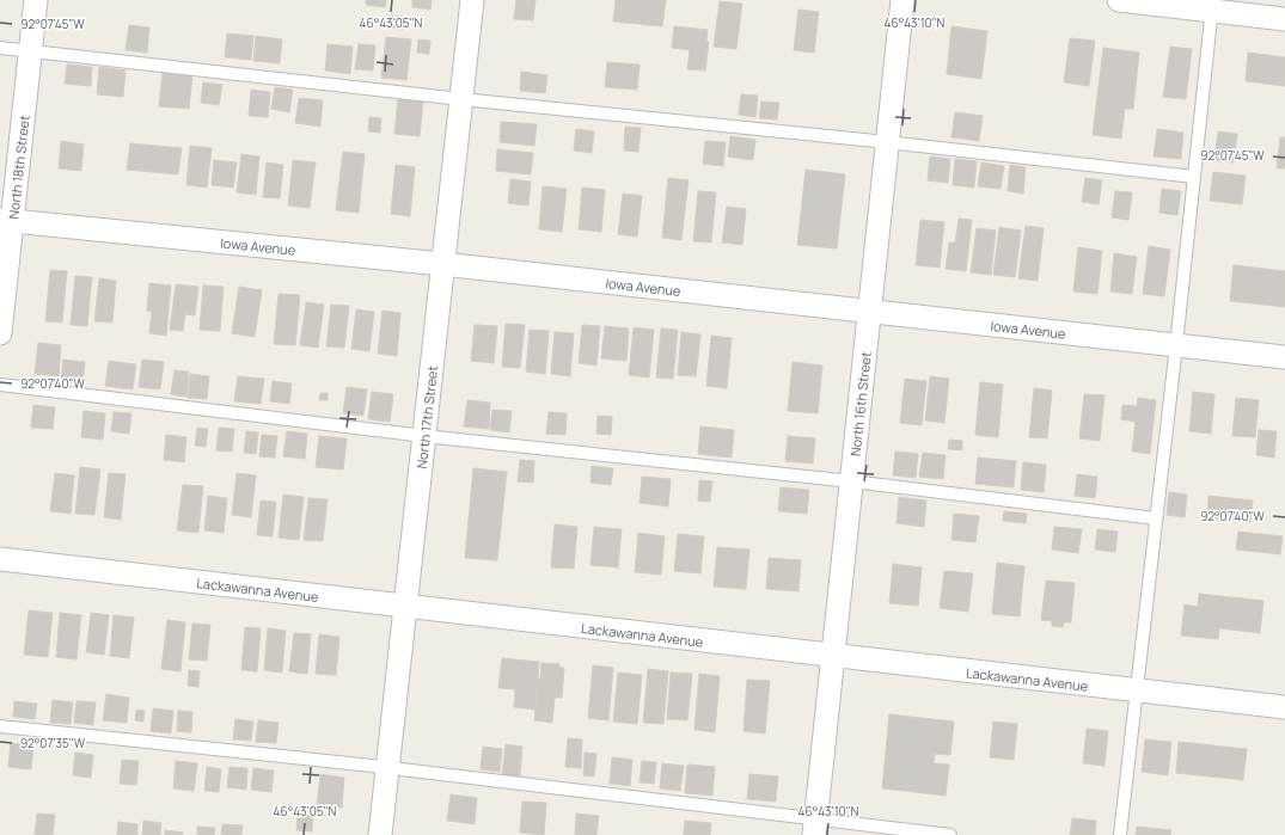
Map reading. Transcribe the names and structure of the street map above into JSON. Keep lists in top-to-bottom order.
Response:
{
  "streets": {
    "street": [
      "North 18th Street",
      "Iowa Avenue",
      "North 16th Street",
      "North 17th Street",
      "Lackawanna Avenue"
    ]
  },
  "crossings": [
    ["North 18th Street", "Iowa Avenue"],
    ["Iowa Avenue", "North 16th Street"],
    ["Iowa Avenue", "North 17th Street"],
    ["North 16th Street", "Lackawanna Avenue"],
    ["North 17th Street", "Lackawanna Avenue"]
  ],
  "coordinates": [
    "46°43'05\"N",
    "46°43'10\"N",
    "92°07'45\"W",
    "92°07'40\"W",
    "92°07'35\"W"
  ]
}
